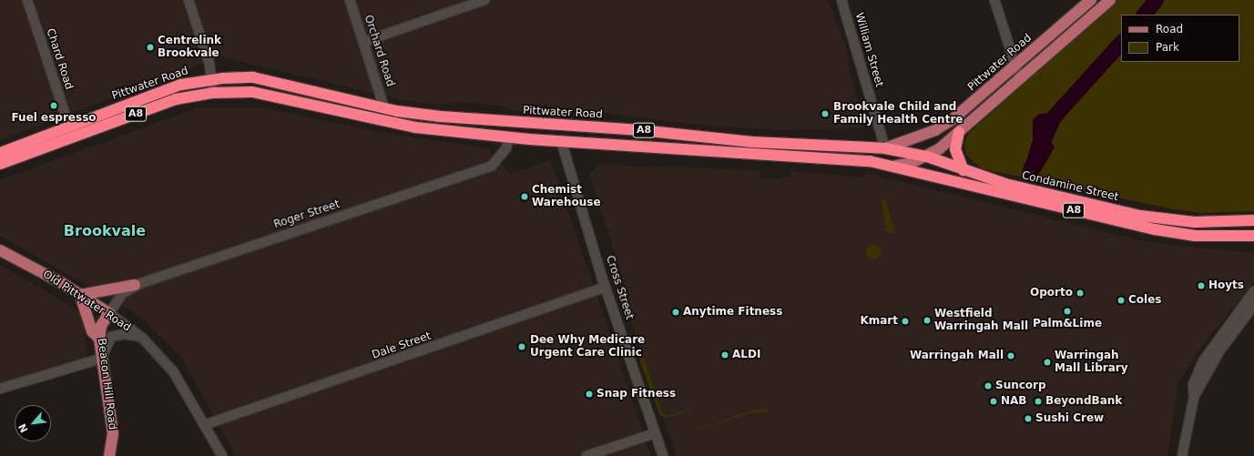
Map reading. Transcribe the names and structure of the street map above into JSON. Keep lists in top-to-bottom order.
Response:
{
  "streets": {
    "highway": [
      "Pittwater Road",
      "A8",
      "Condamine Street",
      "Cross Street"
    ],
    "main road": ["Old Pittwater Road", "Beacon Hill Road"],
    "street": [
      "William Street",
      "Orchard Road",
      "Chard Road",
      "Roger Street",
      "Dale Street"
    ]
  },
  "crossings": [
    ["William Street", "Pittwater Road"],
    ["William Street", "Condamine Street"],
    ["Orchard Road", "Pittwater Road"],
    ["Chard Road", "Pittwater Road"],
    ["Pittwater Road", "Condamine Street"],
    ["Pittwater Road", "Cross Street"],
    ["A8", "Condamine Street"],
    ["A8", "Roger Street"],
    ["A8", "Cross Street"],
    ["Roger Street", "Old Pittwater Road"],
    ["Roger Street", "Beacon Hill Road"],
    ["Cross Street", "Dale Street"],
    ["Old Pittwater Road", "Dale Street"],
    ["Old Pittwater Road", "Beacon Hill Road"]
  ],
  "districts": ["Brookvale"],
  "places": [
    "Centrelink Brookvale",
    "Fuel espresso",
    "Brookvale Child and Family Health Centre",
    "Chemist Warehouse",
    "Hoyts",
    "Oporto",
    "Coles",
    "Palm&Lime",
    "Anytime Fitness",
    "Westfield Warringah Mall",
    "Kmart",
    "Dee Why Medicare Urgent Care Clinic",
    "ALDI",
    "Warringah Mall",
    "Warringah Mall Library",
    "Suncorp",
    "Snap Fitness",
    "NAB",
    "BeyondBank",
    "Sushi Crew"
  ],
  "legend": ["Road", "Park"],
  "north": "bottom left"
}
